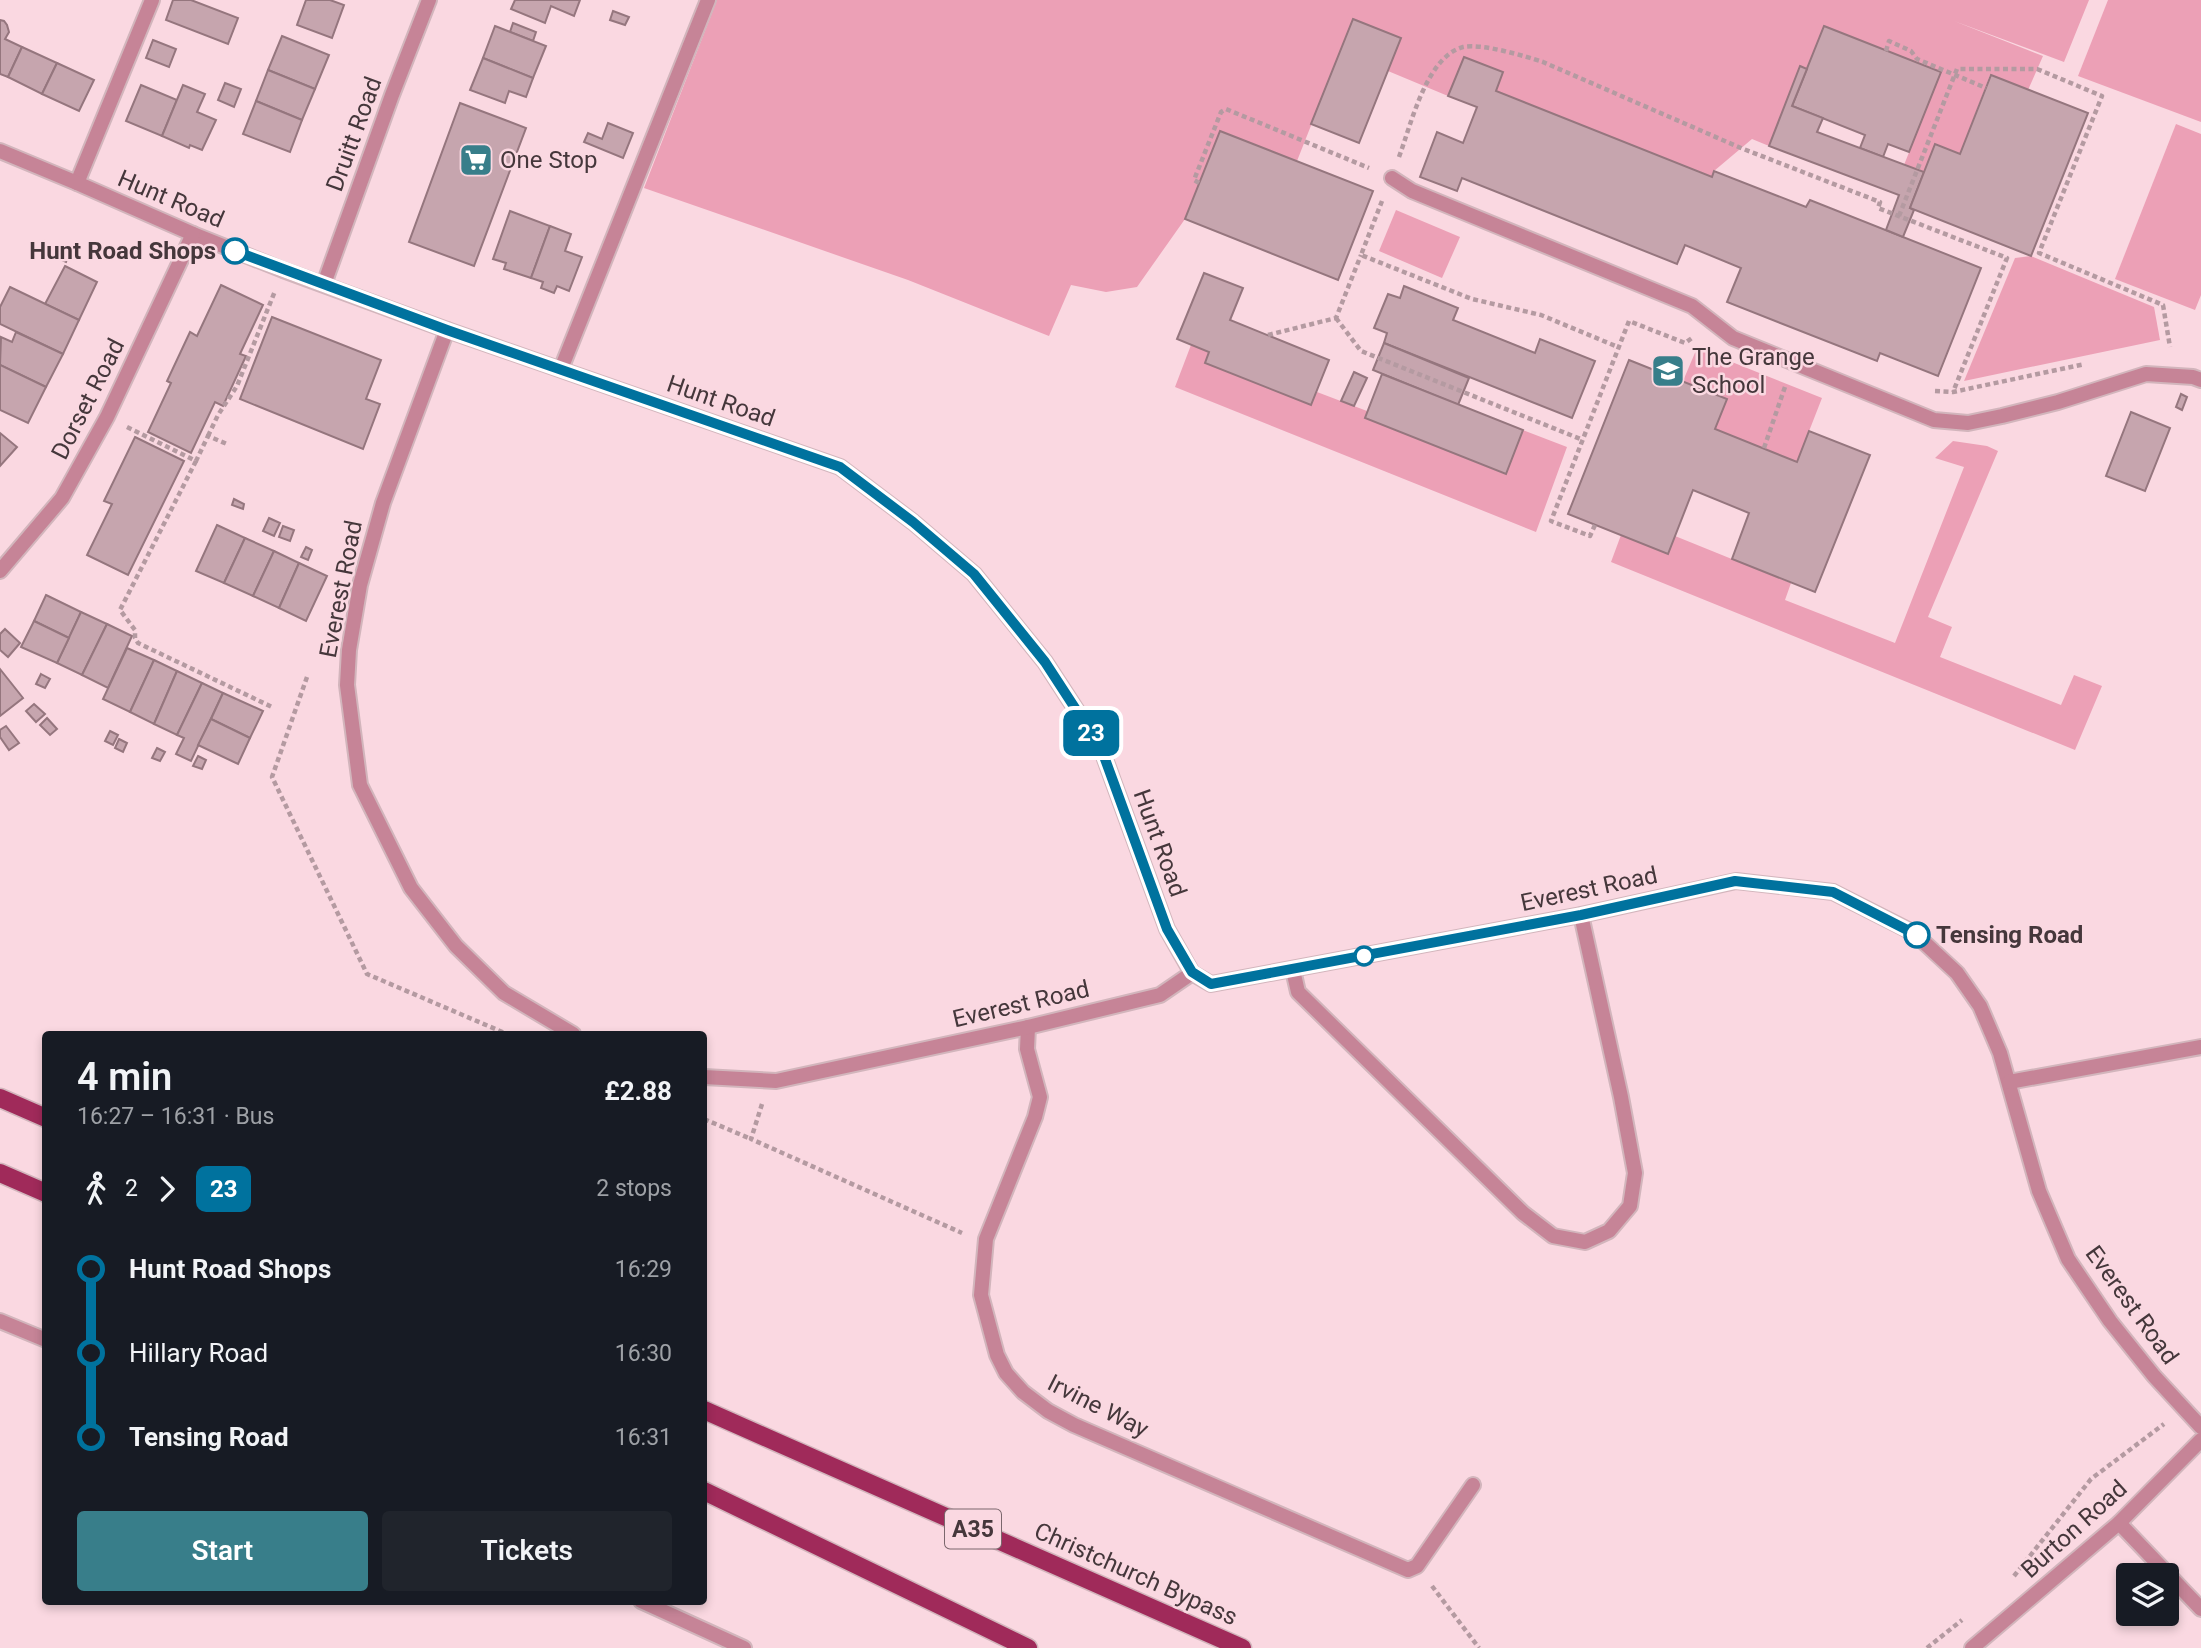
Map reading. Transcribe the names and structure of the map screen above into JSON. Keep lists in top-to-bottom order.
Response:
{
  "streets": {
    "main road": ["A35", "Christchurch Bypass"],
    "street": [
      "Druitt Road",
      "Hunt Road",
      "Dorset Road",
      "Everest Road",
      "Irvine Way",
      "Burton Road"
    ]
  },
  "crossings": [
    ["Druitt Road", "Hunt Road"],
    ["Hunt Road", "Dorset Road"],
    ["Hunt Road", "Everest Road"],
    ["Everest Road", "Irvine Way"]
  ],
  "places": {
    "supermarket": ["One Stop"],
    "other": ["Hunt Road Shops", "Tensing Road"],
    "school or university": ["The Grange School"]
  },
  "lines": ["bus line 23"],
  "page": {
    "on_map": "23",
    "heading": ["4 min", "16:27 – 16:31 · Bus", "£2.88"],
    "legs": ["2", "23", "2 stops"],
    "list": [
      {
        "name": "Hunt Road Shops",
        "value": "16:29"
      },
      {
        "name": "Hillary Road",
        "value": "16:30"
      },
      {
        "name": "Tensing Road",
        "value": "16:31"
      }
    ],
    "buttons": ["Start", "Tickets"]
  }
}
